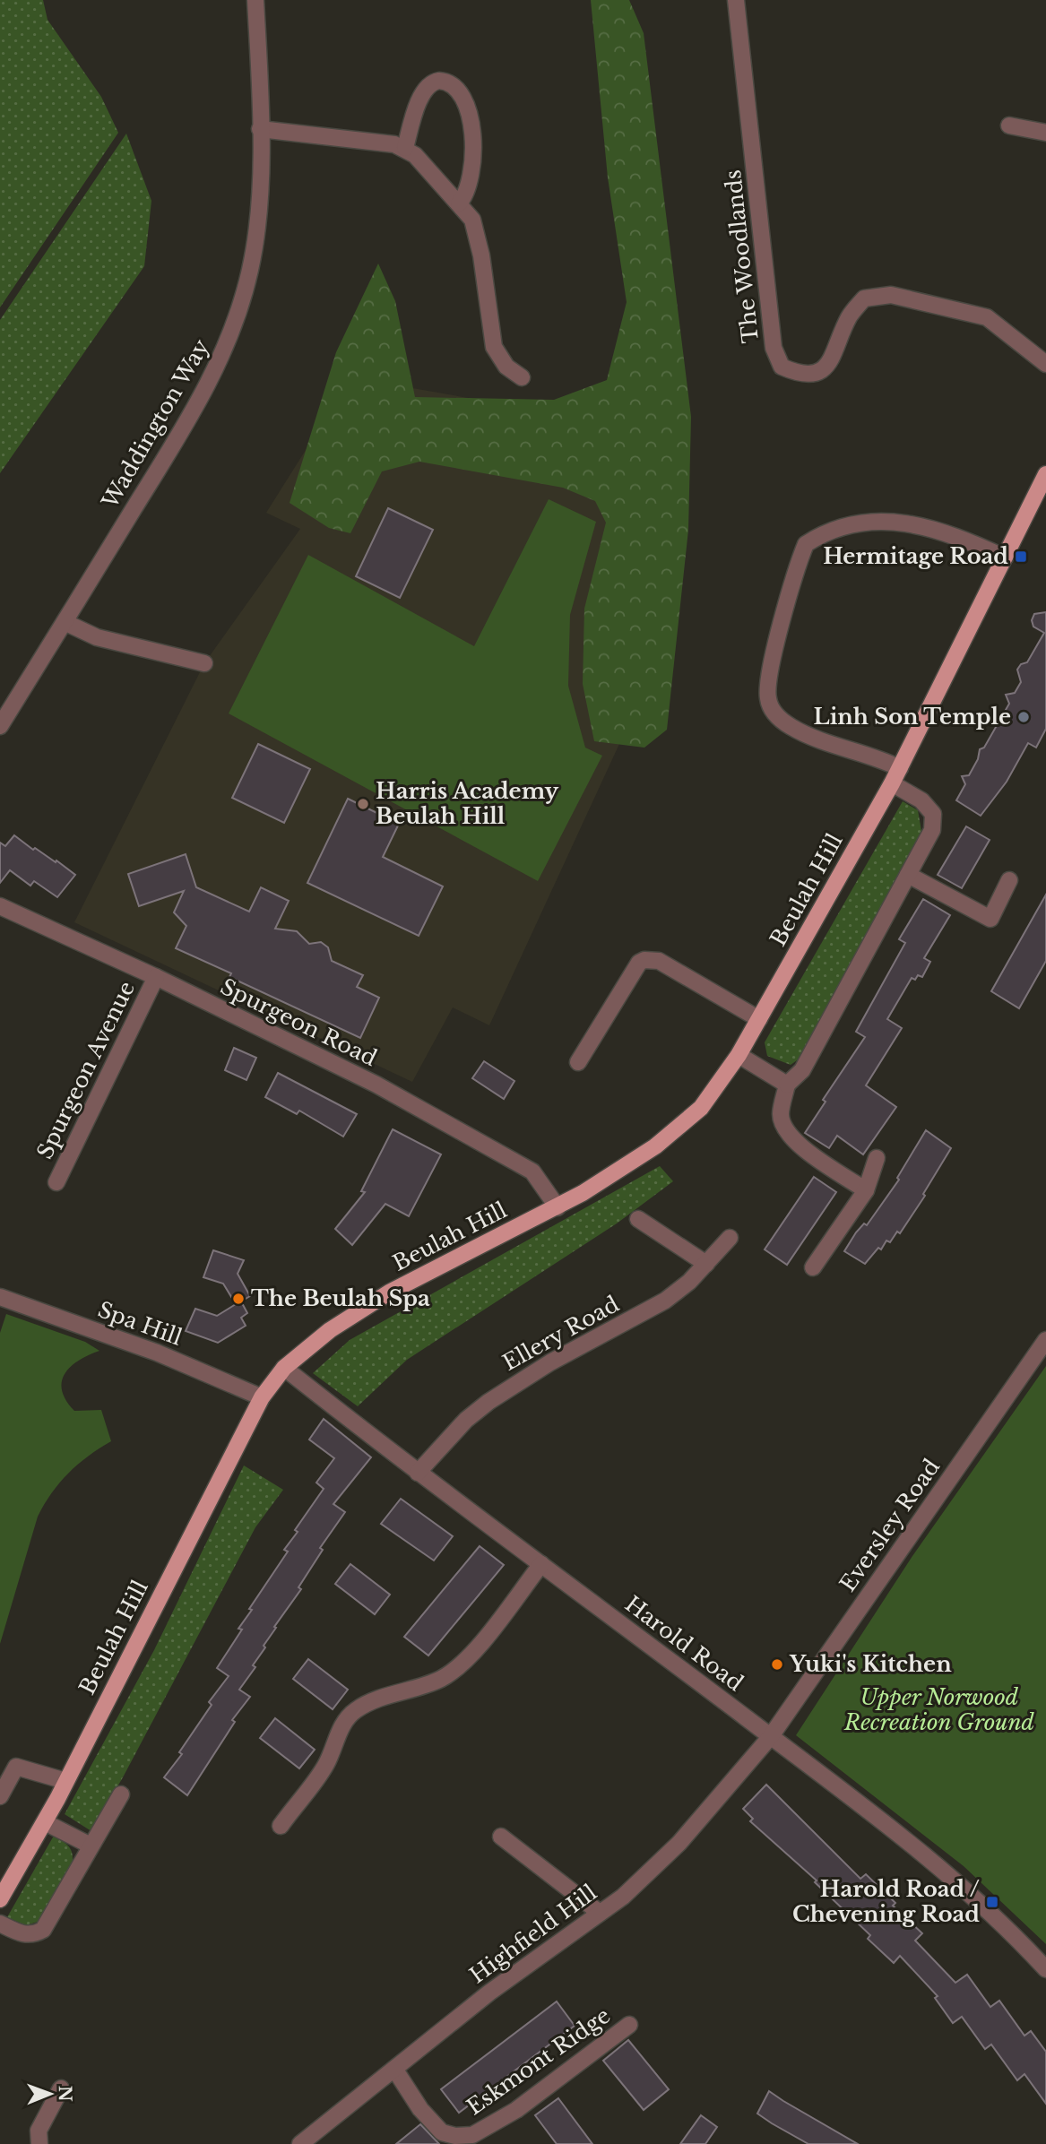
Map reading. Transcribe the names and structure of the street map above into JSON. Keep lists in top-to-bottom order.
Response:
{
  "streets": {
    "main road": ["Beulah Hill"],
    "street": [
      "The Woodlands",
      "Waddington Way",
      "Spurgeon Road",
      "Spurgeon Avenue",
      "Spa Hill",
      "Ellery Road",
      "Eversley Road",
      "Harold Road",
      "Highfield Hill",
      "Eskmont Ridge"
    ]
  },
  "crossings": [
    ["Beulah Hill", "Spurgeon Road"],
    ["Beulah Hill", "Spa Hill"],
    ["Beulah Hill", "Harold Road"],
    ["Spurgeon Road", "Spurgeon Avenue"],
    ["Ellery Road", "Harold Road"],
    ["Eversley Road", "Harold Road"],
    ["Eversley Road", "Highfield Hill"],
    ["Harold Road", "Highfield Hill"],
    ["Highfield Hill", "Eskmont Ridge"]
  ],
  "parks": ["Upper Norwood Recreation Ground"],
  "places": {
    "transit": ["Hermitage Road", "Harold Road / Chevening Road"],
    "other": [
      "Linh Son Temple",
      "Harris Academy Beulah Hill",
      "The Beulah Spa",
      "Yuki's Kitchen"
    ]
  },
  "north": "right"
}
